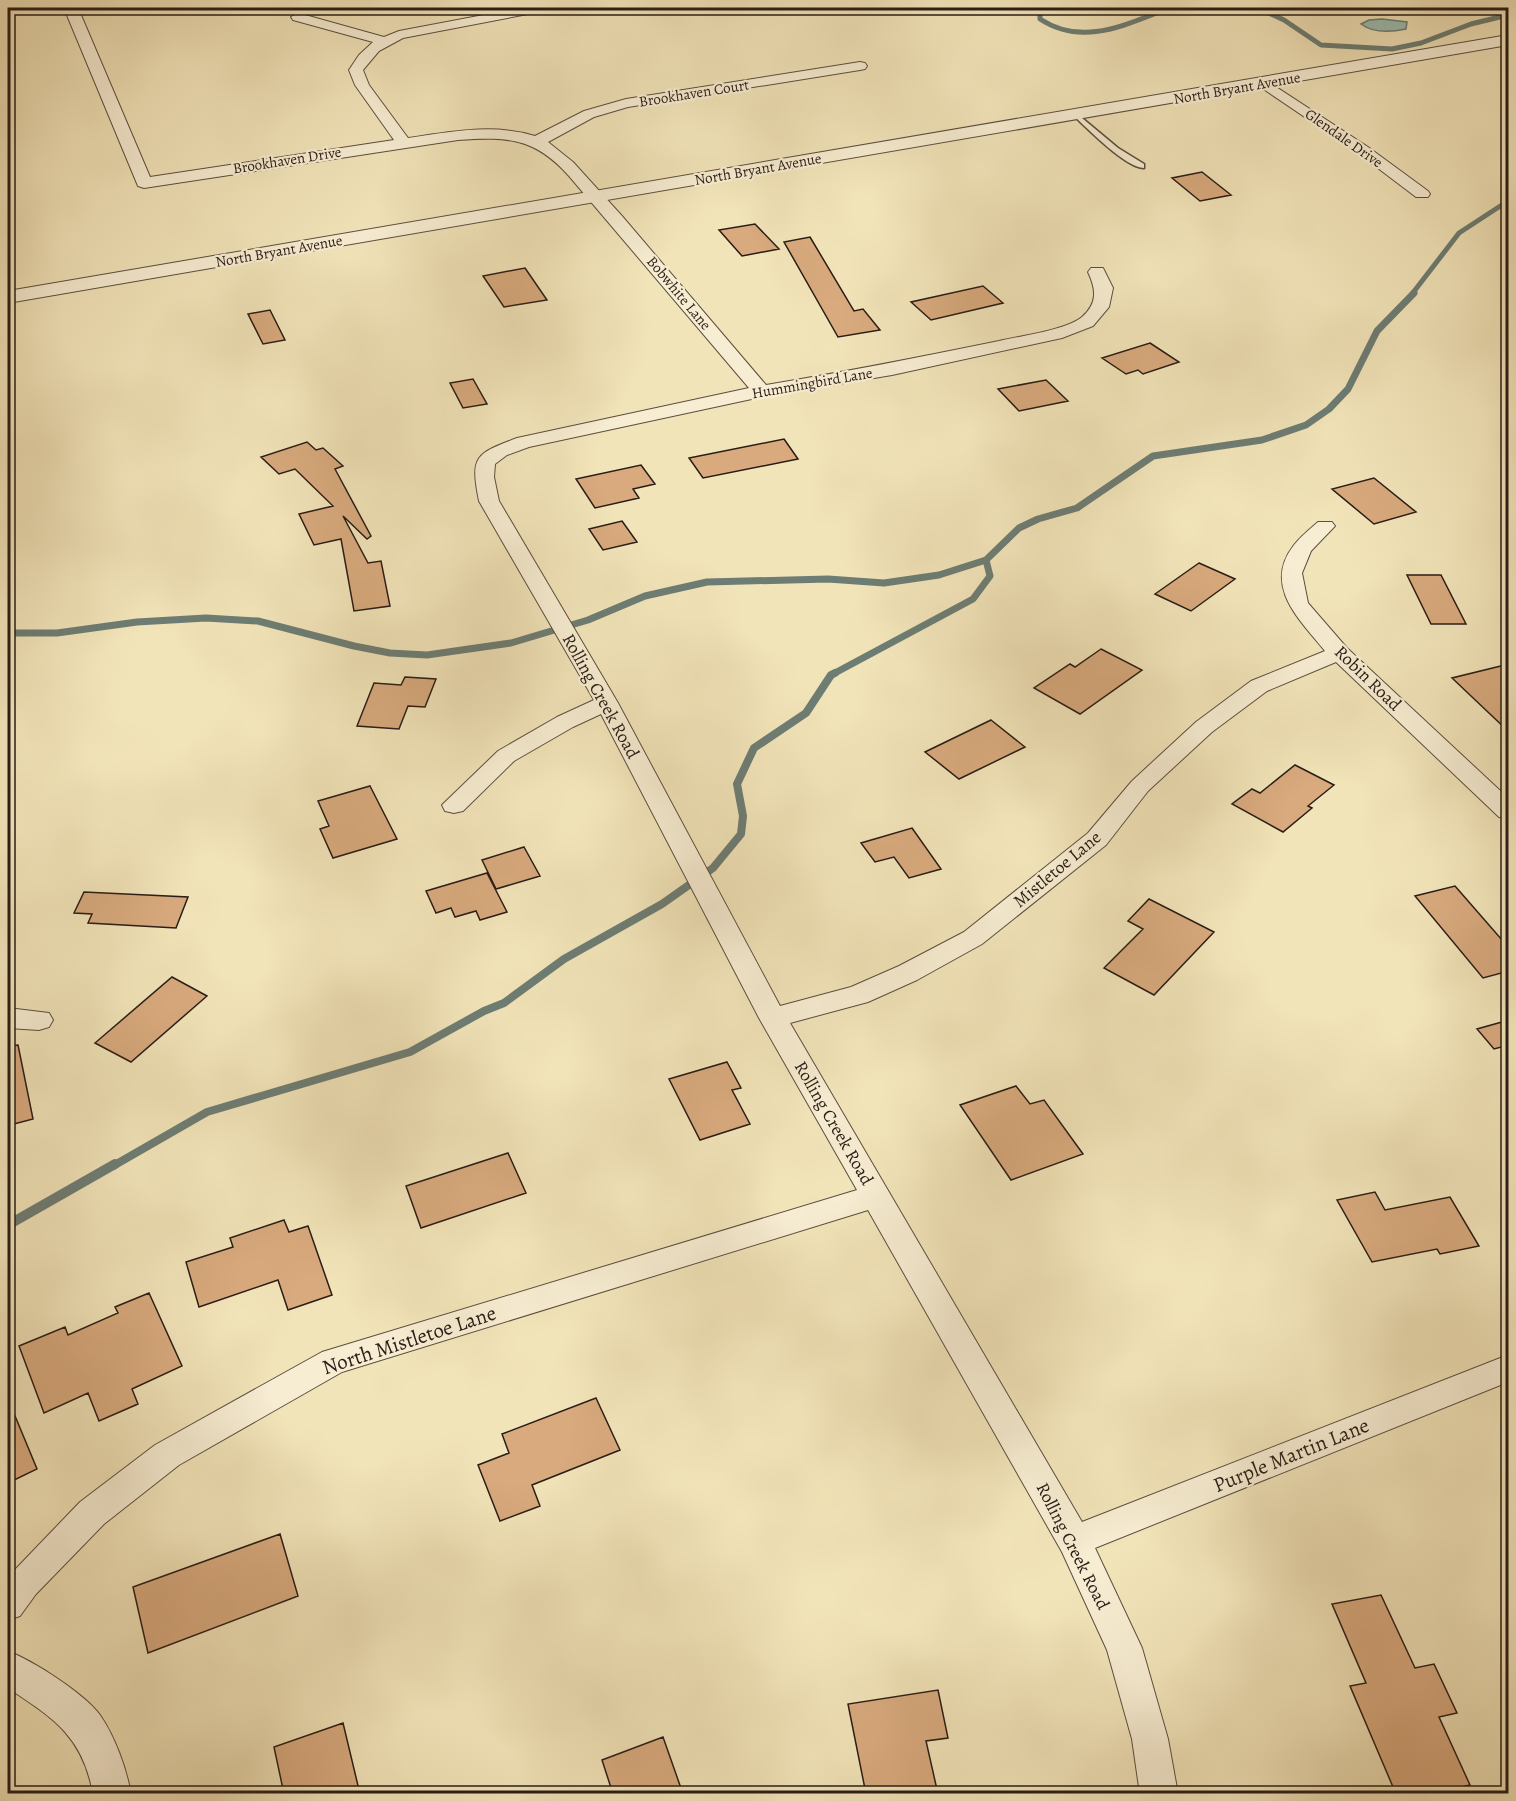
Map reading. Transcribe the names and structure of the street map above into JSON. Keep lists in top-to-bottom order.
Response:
{
  "streets": {
    "street": [
      "North Bryant Avenue",
      "Brookhaven Court",
      "Glendale Drive",
      "Brookhaven Drive",
      "Bobwhite Lane",
      "Hummingbird Lane",
      "Robin Road",
      "Rolling Creek Road",
      "Mistletoe Lane",
      "North Mistletoe Lane",
      "Purple Martin Lane"
    ]
  },
  "crossings": [
    ["North Bryant Avenue", "Glendale Drive"],
    ["North Bryant Avenue", "Brookhaven Drive"],
    ["North Bryant Avenue", "Bobwhite Lane"],
    ["Brookhaven Court", "Brookhaven Drive"],
    ["Brookhaven Drive", "Bobwhite Lane"],
    ["Bobwhite Lane", "Hummingbird Lane"],
    ["Hummingbird Lane", "Rolling Creek Road"],
    ["Robin Road", "Mistletoe Lane"],
    ["Rolling Creek Road", "Mistletoe Lane"],
    ["Rolling Creek Road", "North Mistletoe Lane"],
    ["Rolling Creek Road", "Purple Martin Lane"]
  ]
}
